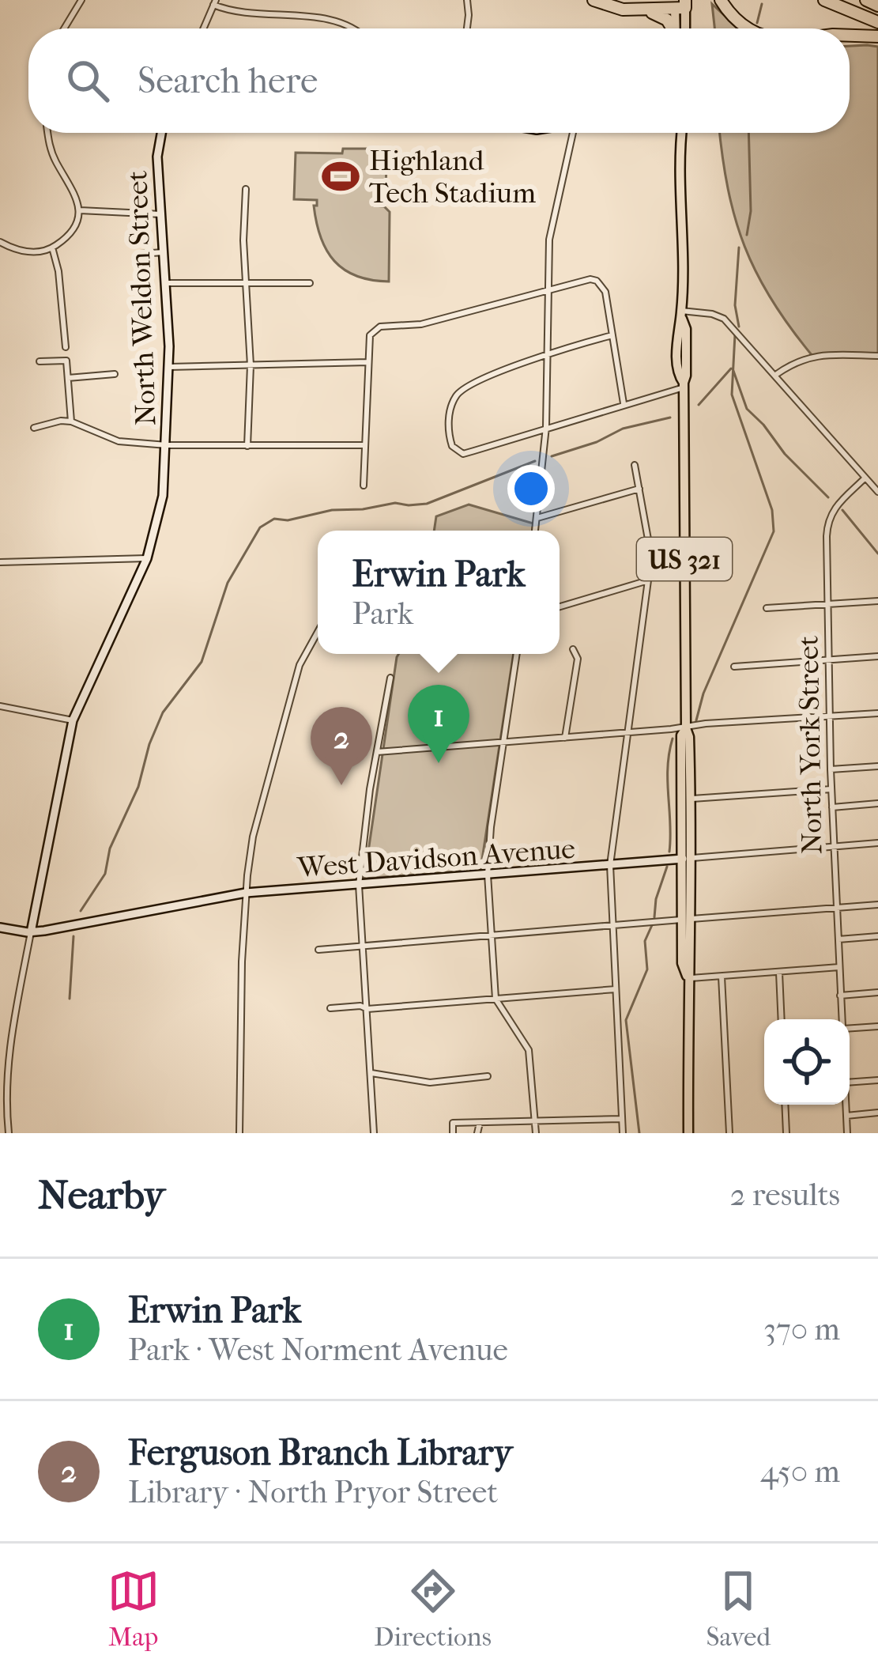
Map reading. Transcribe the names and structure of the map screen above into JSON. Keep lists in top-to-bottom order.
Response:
{
  "streets": {
    "main road": ["US 321"],
    "street": ["North Weldon Street", "North York Street", "West Davidson Avenue"]
  },
  "crossings": [
    ["North Weldon Street", "West Davidson Avenue"],
    ["US 321", "West Davidson Avenue"],
    ["North York Street", "West Davidson Avenue"]
  ],
  "places": {
    "sports": ["Highland Tech Stadium"]
  },
  "page": {
    "search": "Search here",
    "popup": ["Erwin Park", "Park"],
    "pins": ["1", "2"],
    "heading": ["Nearby", "2 results"],
    "list": [
      {
        "mark": "1",
        "name": "Erwin Park",
        "note": "Park · West Norment Avenue",
        "value": "370 m"
      },
      {
        "mark": "2",
        "name": "Ferguson Branch Library",
        "note": "Library · North Pryor Street",
        "value": "450 m"
      }
    ],
    "nav": ["Map", "Directions", "Saved"]
  }
}
